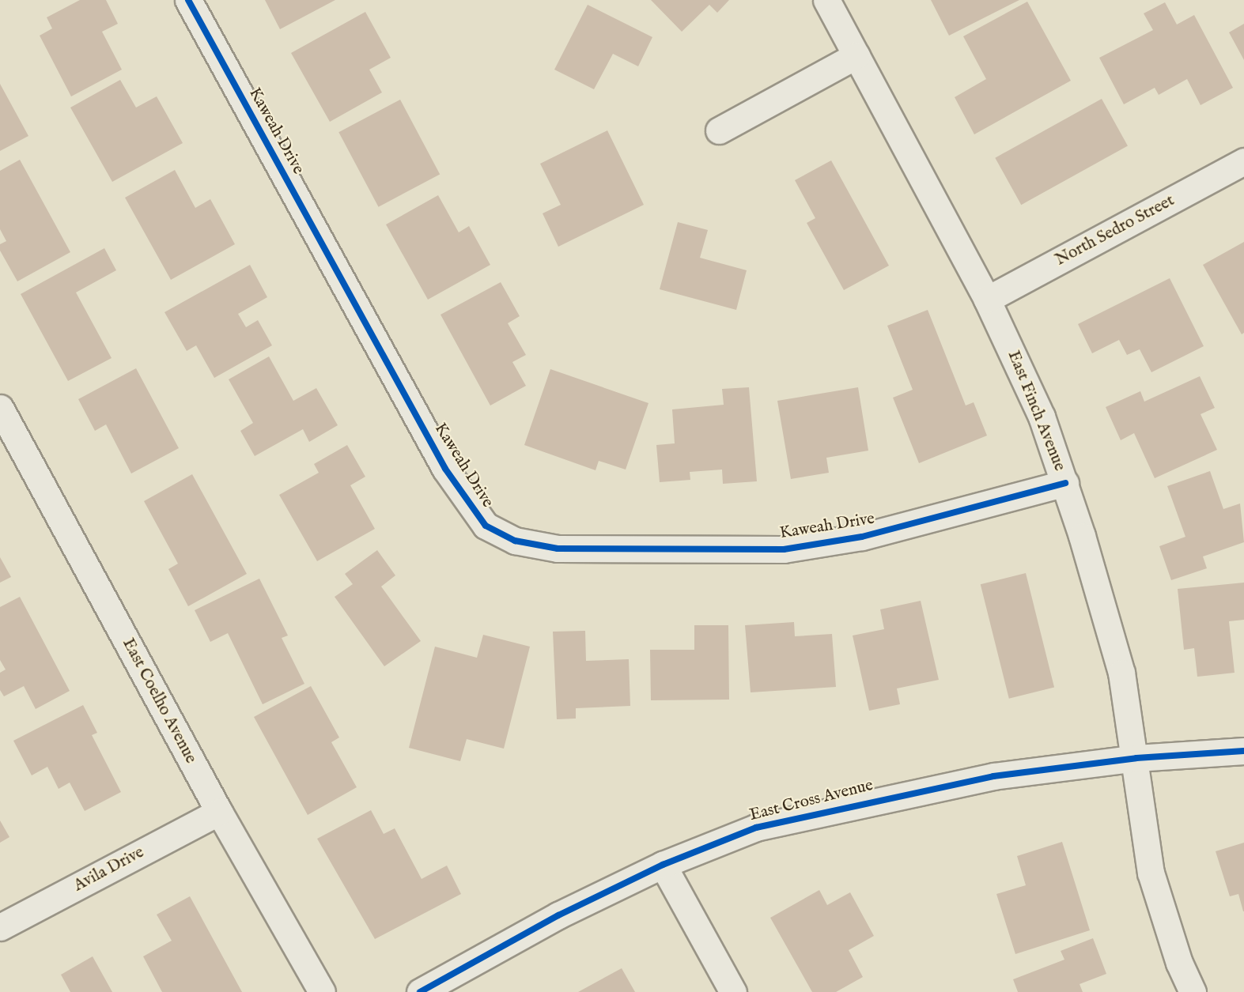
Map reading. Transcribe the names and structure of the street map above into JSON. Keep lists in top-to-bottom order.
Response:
{
  "streets": {
    "street": [
      "Kaweah Drive",
      "North Sedro Street",
      "East Finch Avenue",
      "East Coelho Avenue",
      "East Cross Avenue",
      "Avila Drive"
    ]
  },
  "crossings": [
    ["Kaweah Drive", "East Finch Avenue"],
    ["North Sedro Street", "East Finch Avenue"],
    ["East Finch Avenue", "East Cross Avenue"],
    ["East Coelho Avenue", "Avila Drive"]
  ]
}
